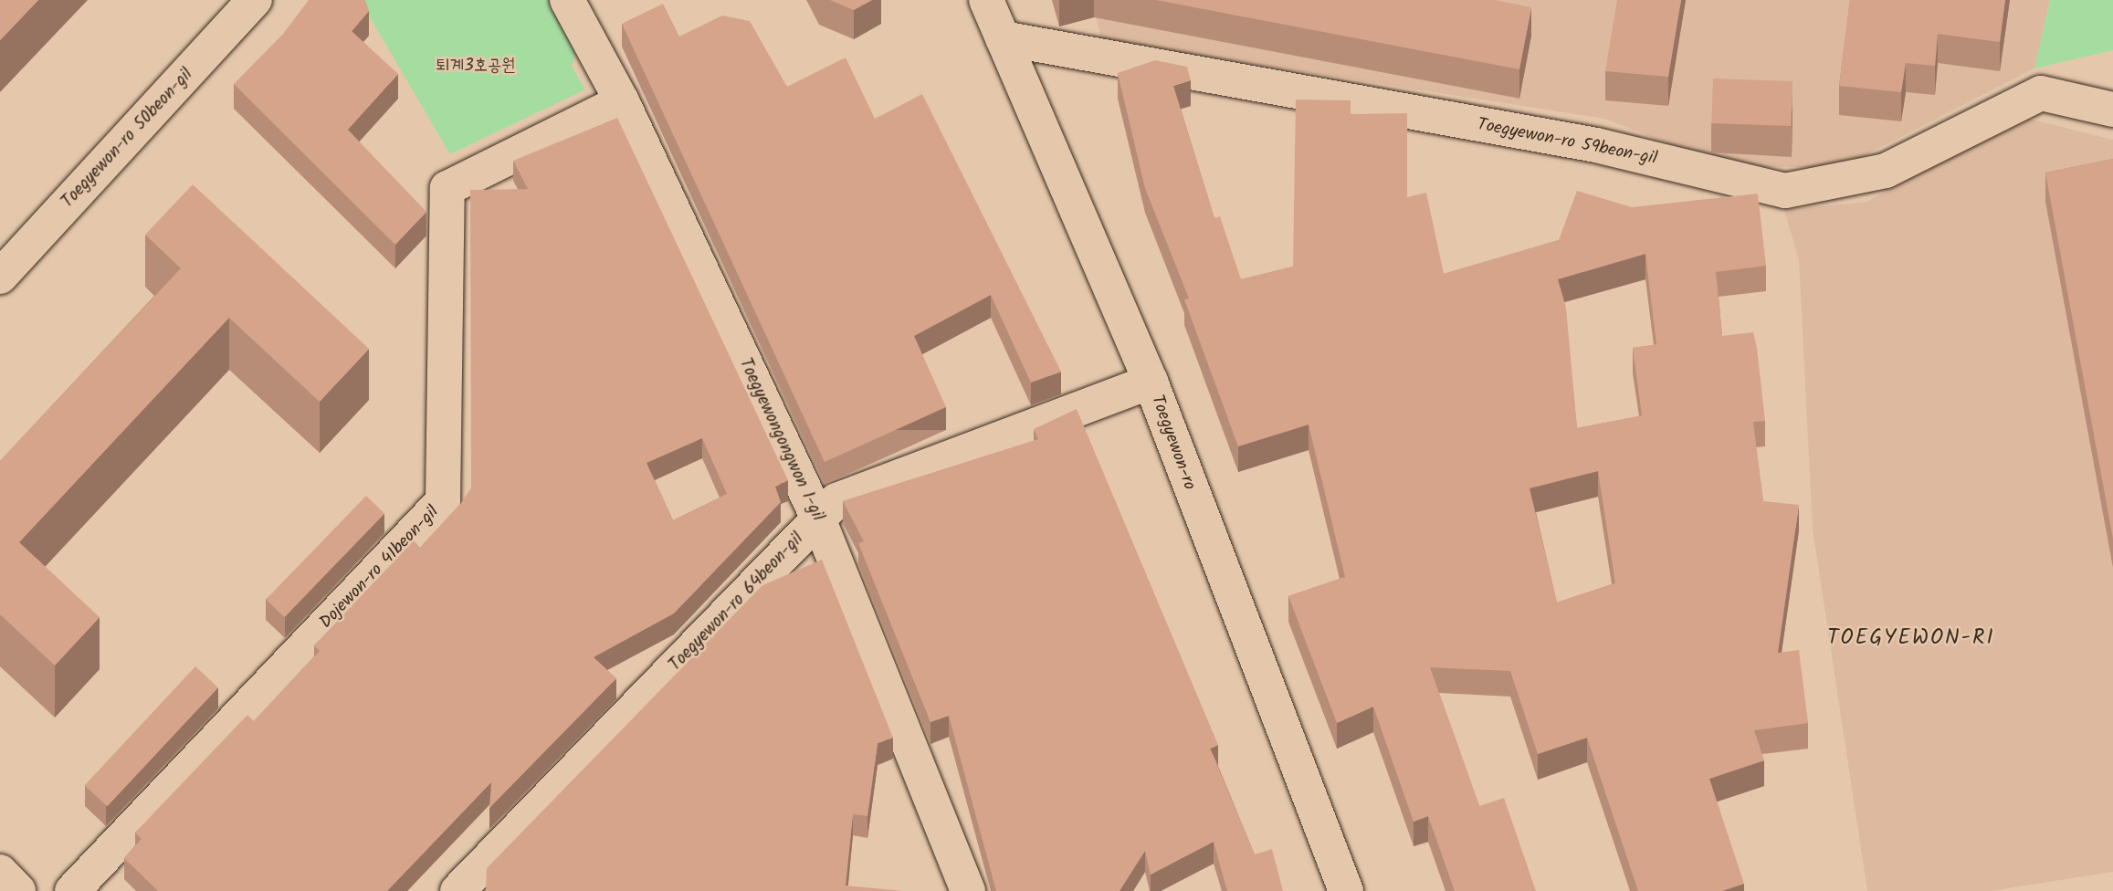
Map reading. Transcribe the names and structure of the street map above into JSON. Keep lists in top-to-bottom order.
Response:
{
  "streets": {
    "street": [
      "Toegyewon-ro 50beon-gil",
      "Toegyewon-ro 59beon-gil",
      "Toegyewongongwon 1-gil",
      "Toegyewon-ro",
      "Dojewon-ro 41beon-gil",
      "Toegyewon-ro 64beon-gil"
    ]
  },
  "crossings": [
    ["Toegyewon-ro 59beon-gil", "Toegyewon-ro"],
    ["Toegyewongongwon 1-gil", "Dojewon-ro 41beon-gil"],
    ["Toegyewongongwon 1-gil", "Toegyewon-ro 64beon-gil"],
    ["Toegyewon-ro", "Toegyewon-ro 64beon-gil"]
  ],
  "districts": ["TOEGYEWON-RI"],
  "parks": ["퇴계3호공원"]
}
